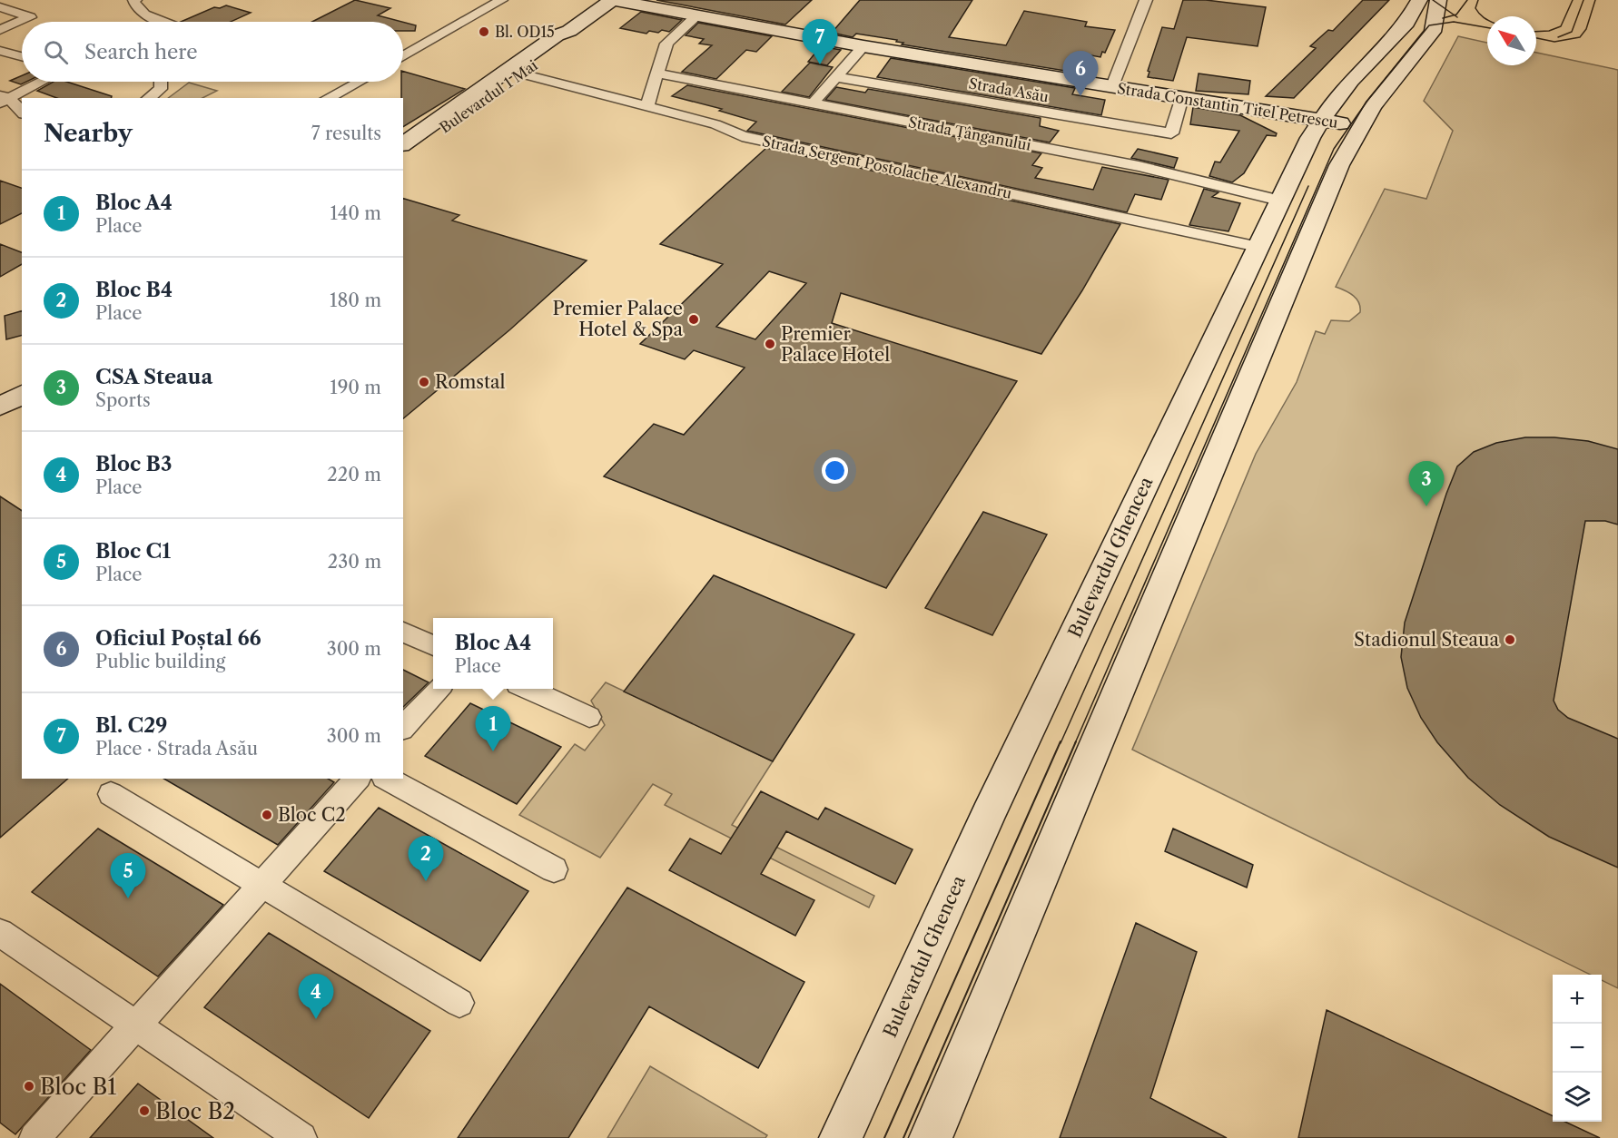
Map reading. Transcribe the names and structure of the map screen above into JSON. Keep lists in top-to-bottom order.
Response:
{
  "streets": {
    "main road": ["Bulevardul 1 Mai", "Strada Constantin Titel Petrescu", "Bulevardul Ghencea"],
    "street": ["Strada Asău", "Strada Țânganului", "Strada Sergent Postolache Alexandru"]
  },
  "crossings": [
    ["Strada Asău", "Strada Constantin Titel Petrescu"],
    ["Bulevardul 1 Mai", "Strada Constantin Titel Petrescu"],
    ["Bulevardul 1 Mai", "Strada Sergent Postolache Alexandru"],
    ["Strada Constantin Titel Petrescu", "Bulevardul Ghencea"],
    ["Strada Țânganului", "Bulevardul Ghencea"],
    ["Strada Sergent Postolache Alexandru", "Bulevardul Ghencea"]
  ],
  "places": [
    "Bl. OD15",
    "Premier Palace Hotel & Spa",
    "Premier Palace Hotel",
    "Romstal",
    "Stadionul Steaua",
    "Bloc C2",
    "Bloc B1",
    "Bloc B2"
  ],
  "north": "top left",
  "page": {
    "pins": [
      "7",
      "6",
      "3",
      "1",
      "2",
      "5",
      "4"
    ],
    "search": "Search here",
    "heading": ["Nearby", "7 results"],
    "list": [
      {
        "mark": "1",
        "name": "Bloc A4",
        "note": "Place",
        "value": "140 m"
      },
      {
        "mark": "2",
        "name": "Bloc B4",
        "note": "Place",
        "value": "180 m"
      },
      {
        "mark": "3",
        "name": "CSA Steaua",
        "note": "Sports",
        "value": "190 m"
      },
      {
        "mark": "4",
        "name": "Bloc B3",
        "note": "Place",
        "value": "220 m"
      },
      {
        "mark": "5",
        "name": "Bloc C1",
        "note": "Place",
        "value": "230 m"
      },
      {
        "mark": "6",
        "name": "Oficiul Poștal 66",
        "note": "Public building",
        "value": "300 m"
      },
      {
        "mark": "7",
        "name": "Bl. C29",
        "note": "Place · Strada Asău",
        "value": "300 m"
      }
    ],
    "popup": ["Bloc A4", "Place"],
    "map_buttons": ["+", "−"]
  }
}
